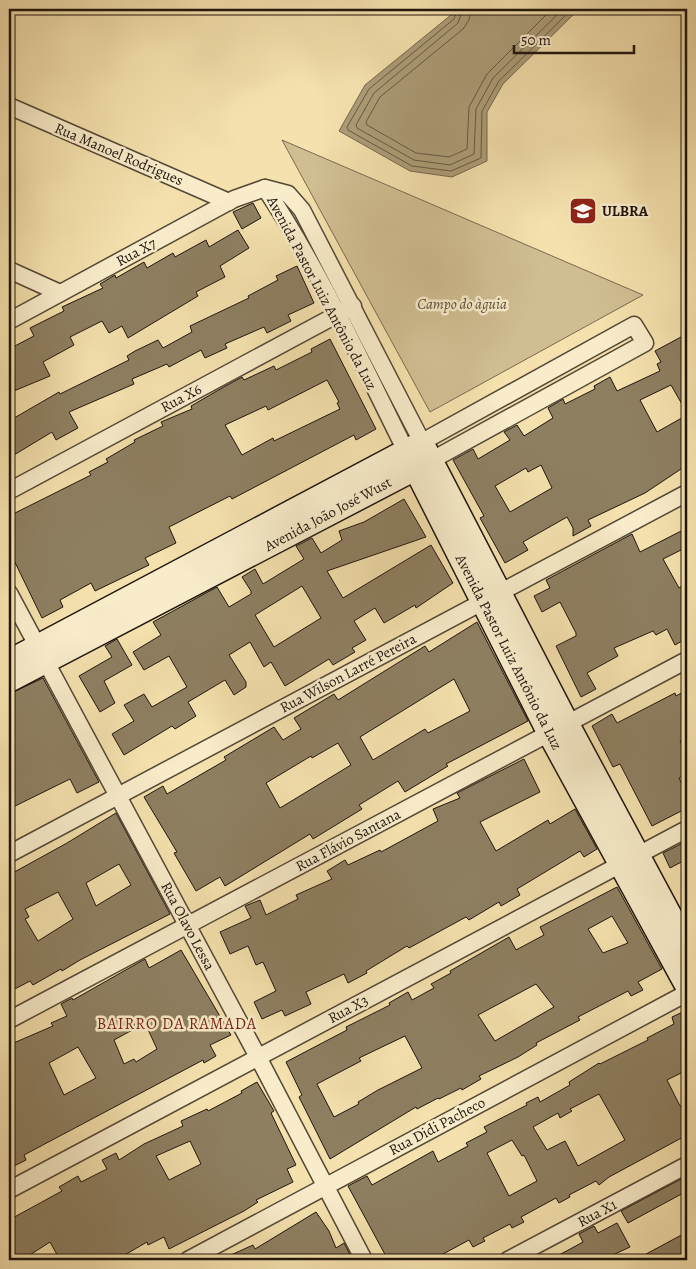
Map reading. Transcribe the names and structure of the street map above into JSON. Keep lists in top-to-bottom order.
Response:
{
  "streets": {
    "street": [
      "Rua Manoel Rodrigues",
      "Rua X7",
      "Avenida Pastor Luiz Antônio da Luz",
      "Rua X6",
      "Avenida João José Wust",
      "Rua Wilson Larré Pereira",
      "Rua Flávio Santana",
      "Rua Olavo Lessa",
      "Rua X3",
      "Rua Didi Pacheco",
      "Rua X1"
    ]
  },
  "crossings": [
    ["Rua Manoel Rodrigues", "Rua X7"],
    ["Rua X7", "Avenida Pastor Luiz Antônio da Luz"],
    ["Avenida Pastor Luiz Antônio da Luz", "Rua X6"],
    ["Avenida Pastor Luiz Antônio da Luz", "Avenida João José Wust"],
    ["Avenida Pastor Luiz Antônio da Luz", "Rua Wilson Larré Pereira"],
    ["Avenida Pastor Luiz Antônio da Luz", "Rua Flávio Santana"],
    ["Avenida Pastor Luiz Antônio da Luz", "Rua X3"],
    ["Avenida João José Wust", "Rua Olavo Lessa"],
    ["Rua Wilson Larré Pereira", "Rua Olavo Lessa"],
    ["Rua Flávio Santana", "Rua Olavo Lessa"],
    ["Rua Olavo Lessa", "Rua X3"],
    ["Rua Olavo Lessa", "Rua Didi Pacheco"]
  ],
  "districts": ["BAIRRO DA RAMADA"],
  "parks": ["Campo do àguia"],
  "places": {
    "school or university": ["ULBRA"]
  },
  "scale_bar": "50 m"
}
